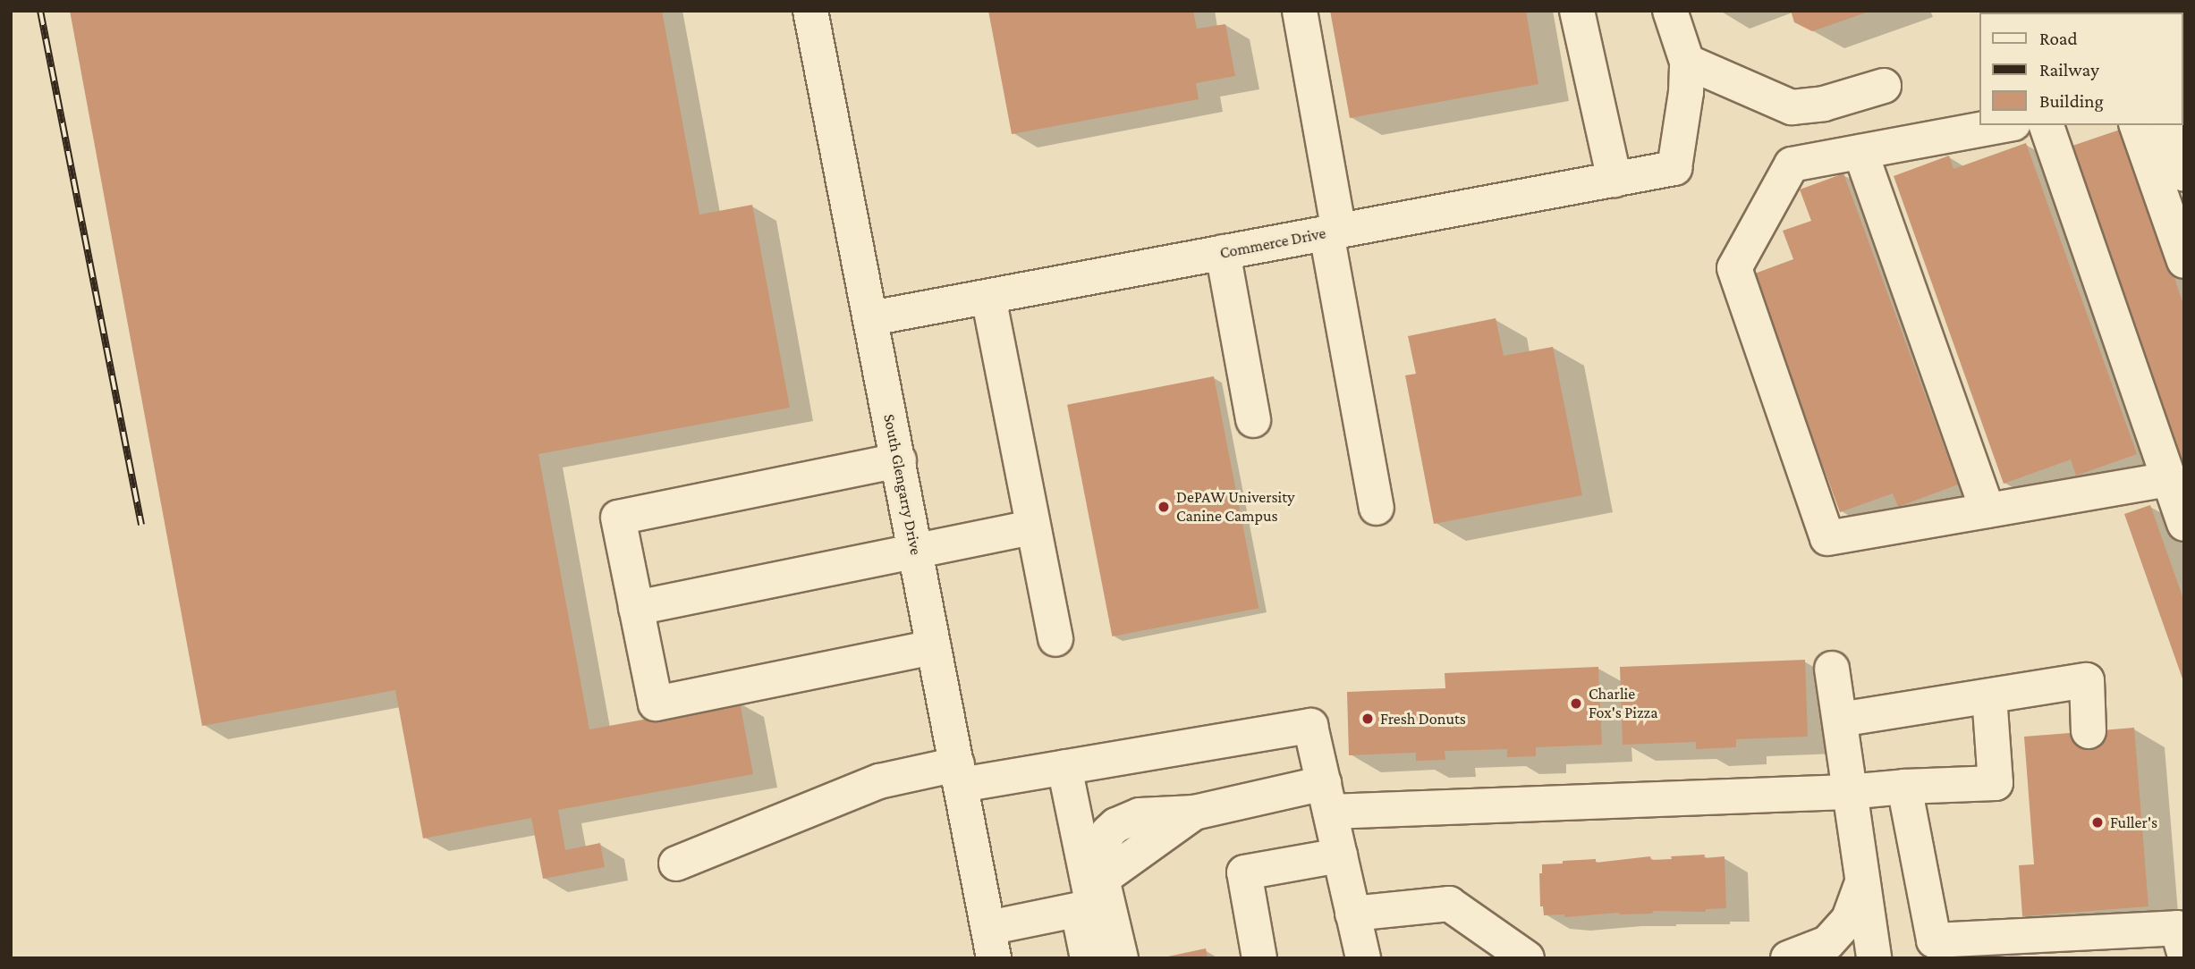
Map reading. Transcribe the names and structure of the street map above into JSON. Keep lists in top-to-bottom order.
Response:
{
  "streets": {
    "street": ["Commerce Drive", "South Glengarry Drive"]
  },
  "crossings": [
    ["Commerce Drive", "South Glengarry Drive"]
  ],
  "places": [
    "DePAW University Canine Campus",
    "Charlie Fox's Pizza",
    "Fresh Donuts",
    "Fuller's"
  ],
  "legend": ["Road", "Railway", "Building"]
}
